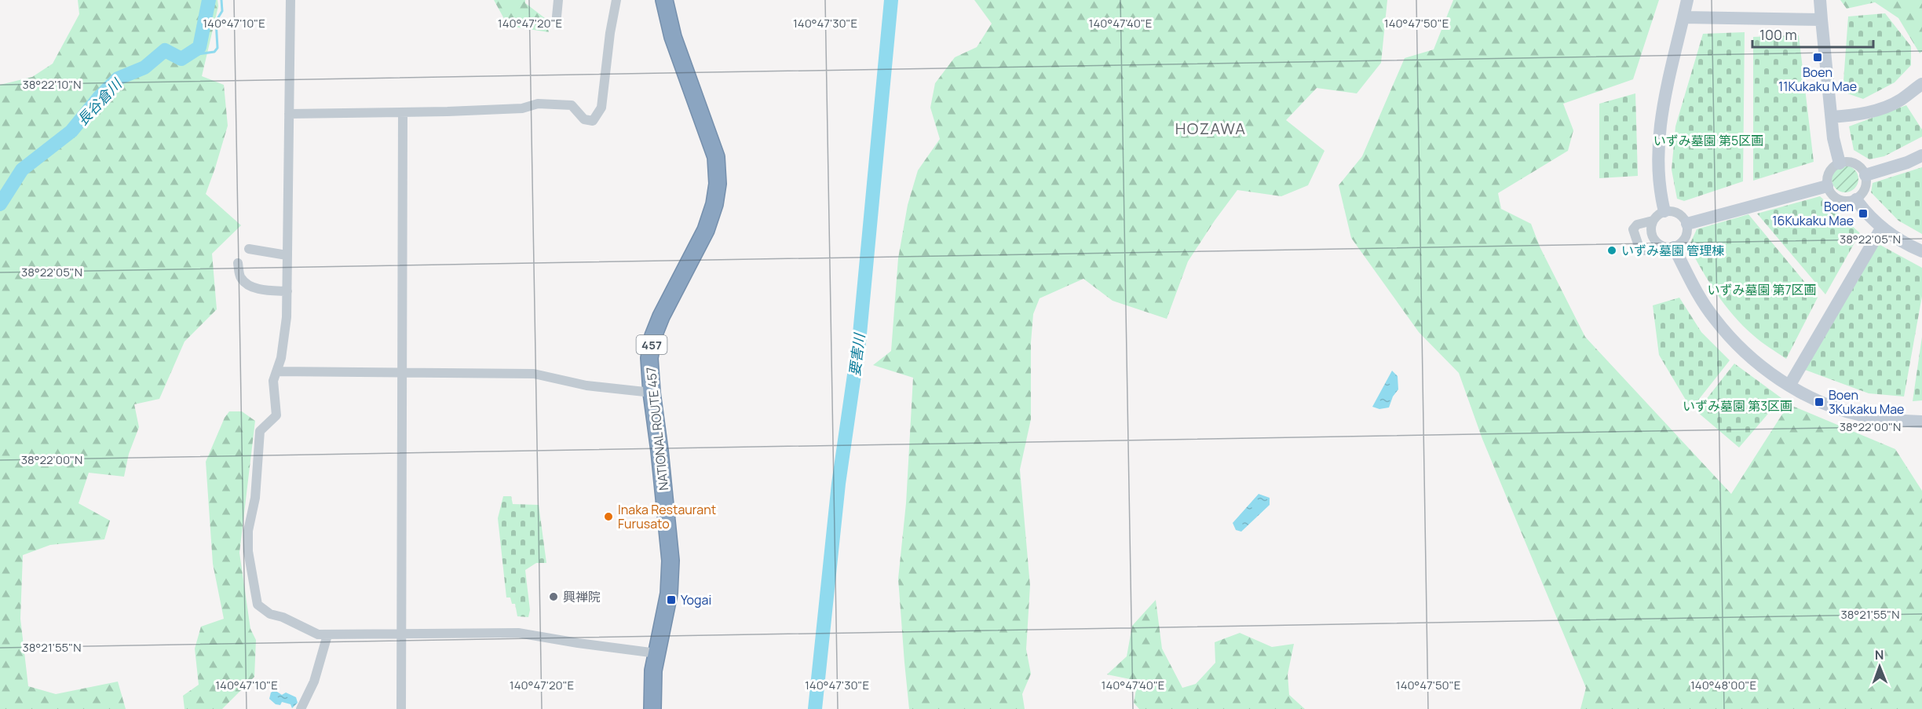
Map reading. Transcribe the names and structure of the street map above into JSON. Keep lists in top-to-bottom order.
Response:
{
  "streets": {
    "highway": ["457", "NATIONAL ROUTE 457"]
  },
  "districts": ["HOZAWA"],
  "water": ["長谷倉川", "要害川"],
  "parks": ["いずみ墓園 第5区画", "いずみ墓園 第7区画", "いずみ墓園 第3区画"],
  "places": {
    "transit": [
      "Boen 11Kukaku Mae",
      "Boen 16Kukaku Mae",
      "Boen 3Kukaku Mae",
      "Yogai"
    ],
    "other": ["いずみ墓園 管理棟", "Inaka Restaurant Furusato", "興禅院"]
  },
  "scale_bar": "100 m",
  "north": "top",
  "coordinates": [
    "140°47'10\"E",
    "140°47'20\"E",
    "140°47'30\"E",
    "140°47'40\"E",
    "140°47'50\"E",
    "38°22'10\"N",
    "38°22'05\"N",
    "38°22'00\"N",
    "38°21'55\"N",
    "140°48'00\"E"
  ]
}
